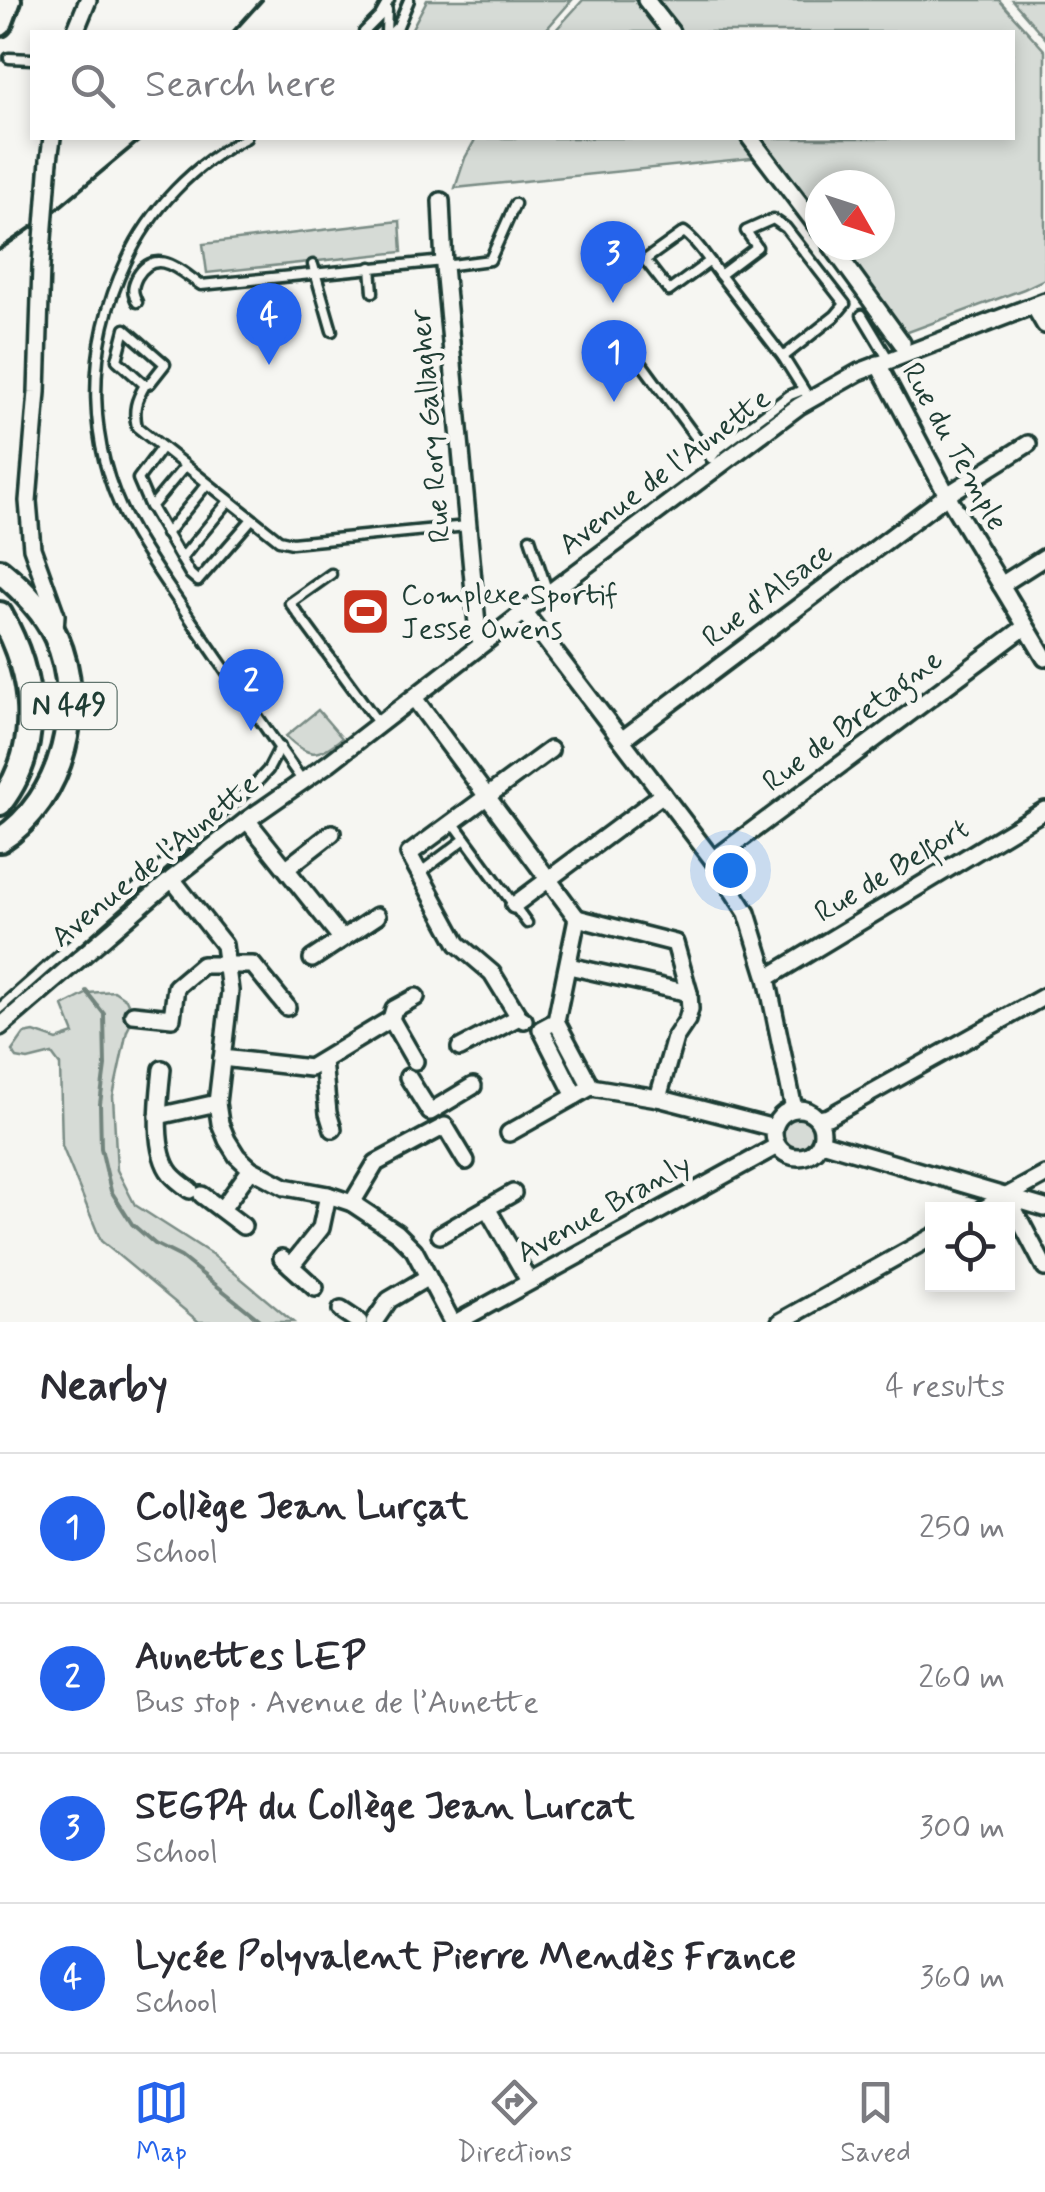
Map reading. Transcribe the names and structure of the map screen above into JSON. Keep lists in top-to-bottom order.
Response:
{
  "streets": {
    "main road": ["N 449"],
    "street": [
      "Rue Rory Gallagher",
      "Rue du Temple",
      "Avenue de l'Aunette",
      "Rue d'Alsace",
      "Rue de Bretagne",
      "Avenue de l’Aunette",
      "Rue de Belfort",
      "Avenue Branly"
    ]
  },
  "crossings": [
    ["Rue Rory Gallagher", "Avenue de l'Aunette"],
    ["Rue du Temple", "Avenue de l'Aunette"],
    ["Rue du Temple", "Rue d'Alsace"],
    ["Rue du Temple", "Rue de Bretagne"],
    ["Avenue de l'Aunette", "Avenue de l’Aunette"]
  ],
  "places": {
    "sports": ["Complexe Sportif Jesse Owens"]
  },
  "north": "bottom right",
  "page": {
    "search": "Search here",
    "pins": [
      "3",
      "4",
      "1",
      "2"
    ],
    "heading": ["Nearby", "4 results"],
    "list": [
      {
        "mark": "1",
        "name": "Collège Jean Lurçat",
        "note": "School",
        "value": "250 m"
      },
      {
        "mark": "2",
        "name": "Aunettes LEP",
        "note": "Bus stop · Avenue de l’Aunette",
        "value": "260 m"
      },
      {
        "mark": "3",
        "name": "SEGPA du Collège Jean Lurcat",
        "note": "School",
        "value": "300 m"
      },
      {
        "mark": "4",
        "name": "Lycée Polyvalent Pierre Mendès France",
        "note": "School",
        "value": "360 m"
      }
    ],
    "nav": ["Map", "Directions", "Saved"]
  }
}
